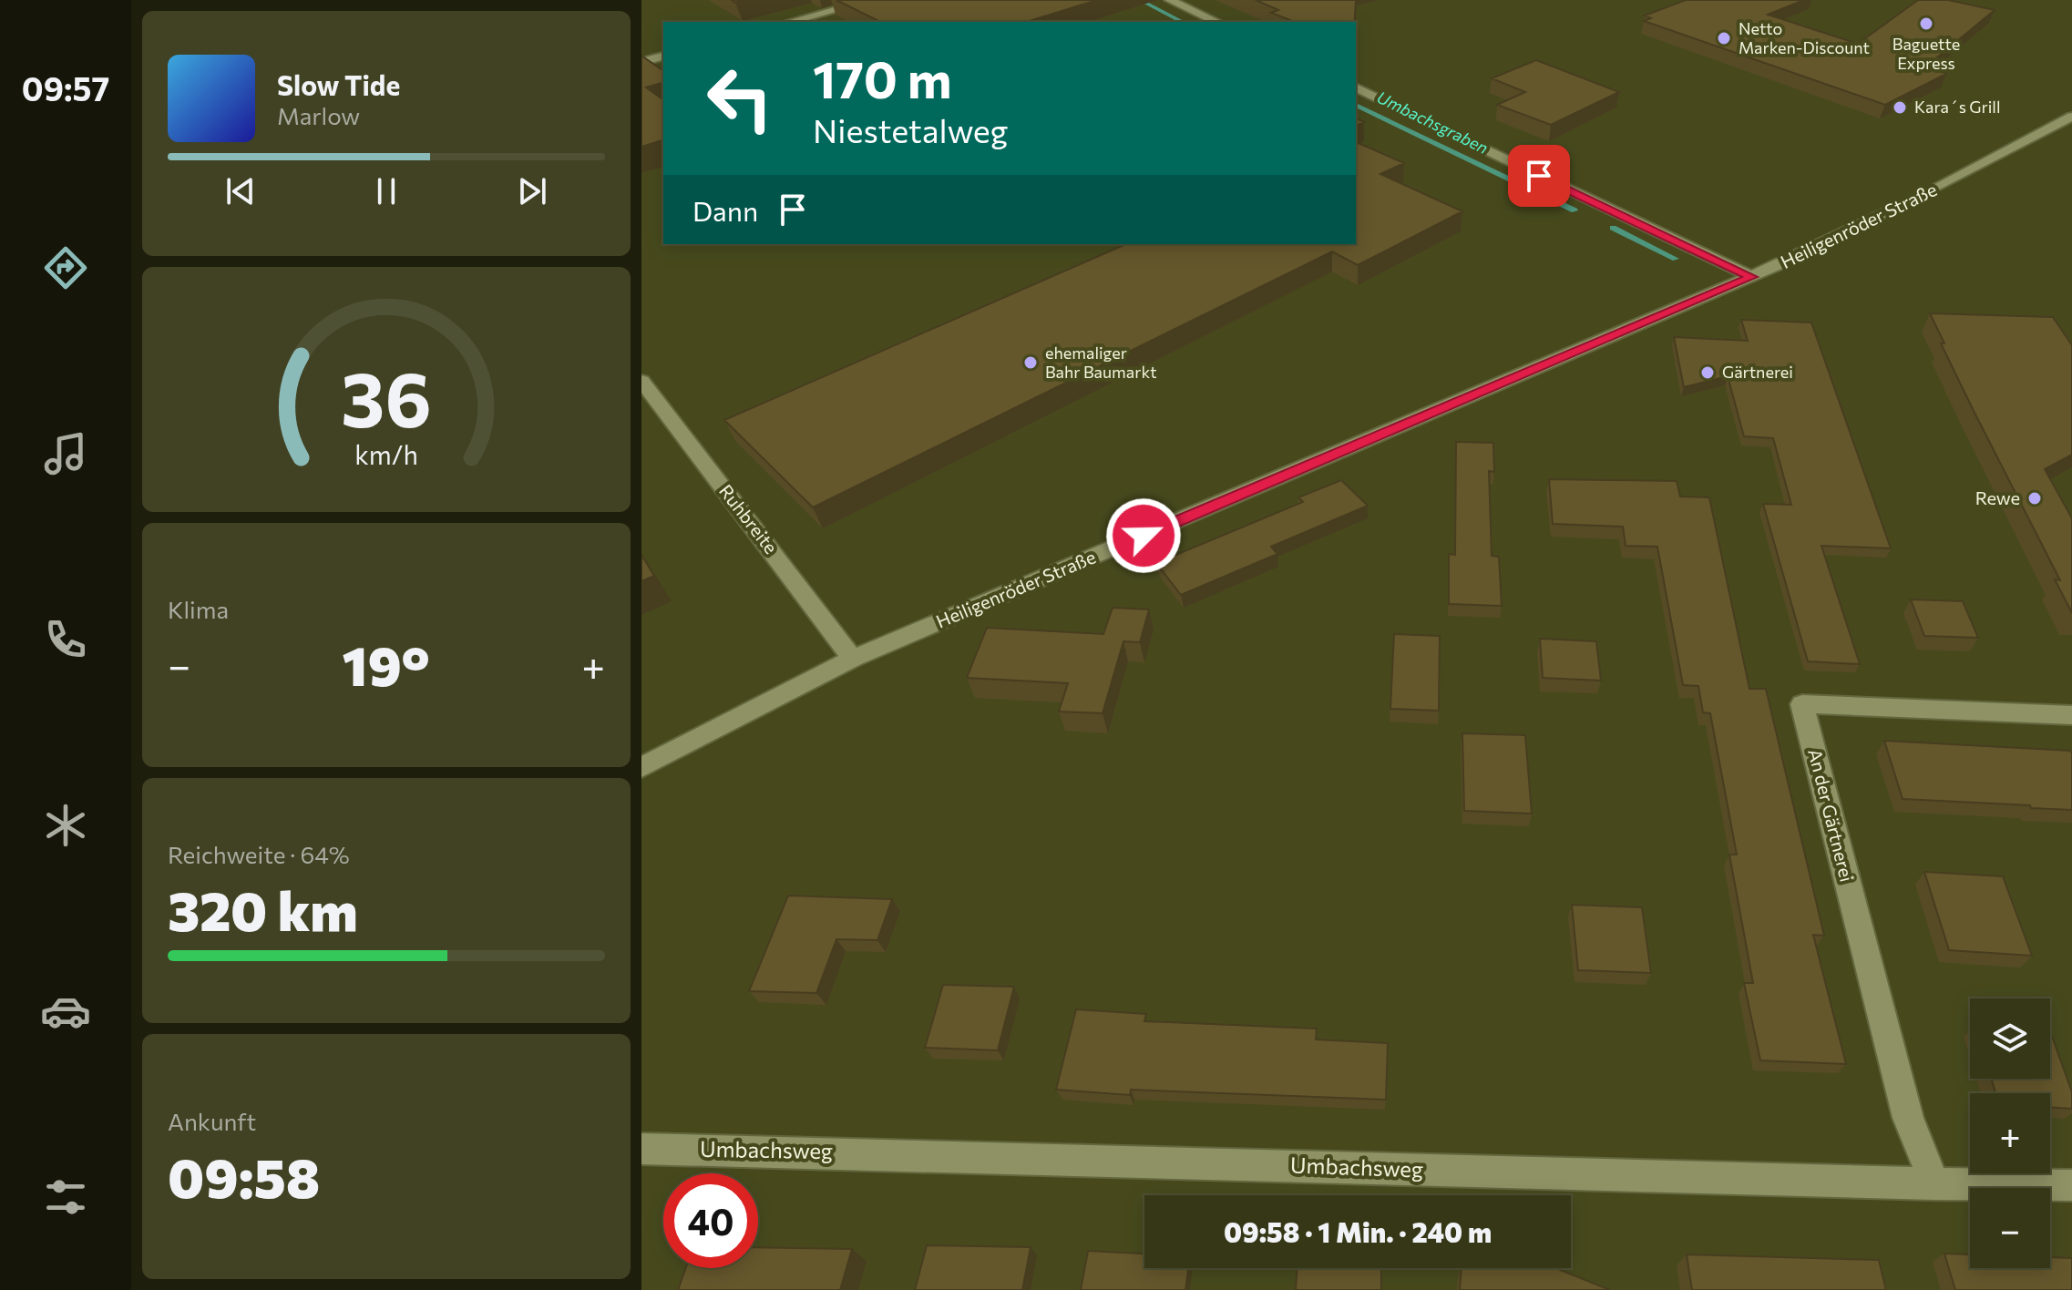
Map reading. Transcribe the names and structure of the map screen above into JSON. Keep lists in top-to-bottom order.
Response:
{
  "streets": {
    "street": [
      "Heiligenröder Straße",
      "Ruhbreite",
      "An der Gärtnerei",
      "Umbachsweg"
    ]
  },
  "crossings": [
    ["Heiligenröder Straße", "Ruhbreite"],
    ["An der Gärtnerei", "Umbachsweg"]
  ],
  "water": ["Umbachsgraben"],
  "places": [
    "Baguette Express",
    "Netto Marken-Discount",
    "Kara´s Grill",
    "ehemaliger Bahr Baumarkt",
    "Gärtnerei",
    "Rewe"
  ],
  "page": {
    "tabs": "09:57",
    "turn": ["170 m", "Niestetalweg"],
    "song": ["Slow Tide", "Marlow"],
    "then": "Dann",
    "tile": [
      "Klima",
      ["Reichweite · 64%", "320 km"],
      ["Ankunft", "09:58"]
    ],
    "heat": ["−", "19°", "+"],
    "map_buttons": ["+", "−"],
    "limit": "40",
    "trip": "09:58 · 1 Min. · 240 m",
    "gauge": ["36", "km/h"]
  }
}
